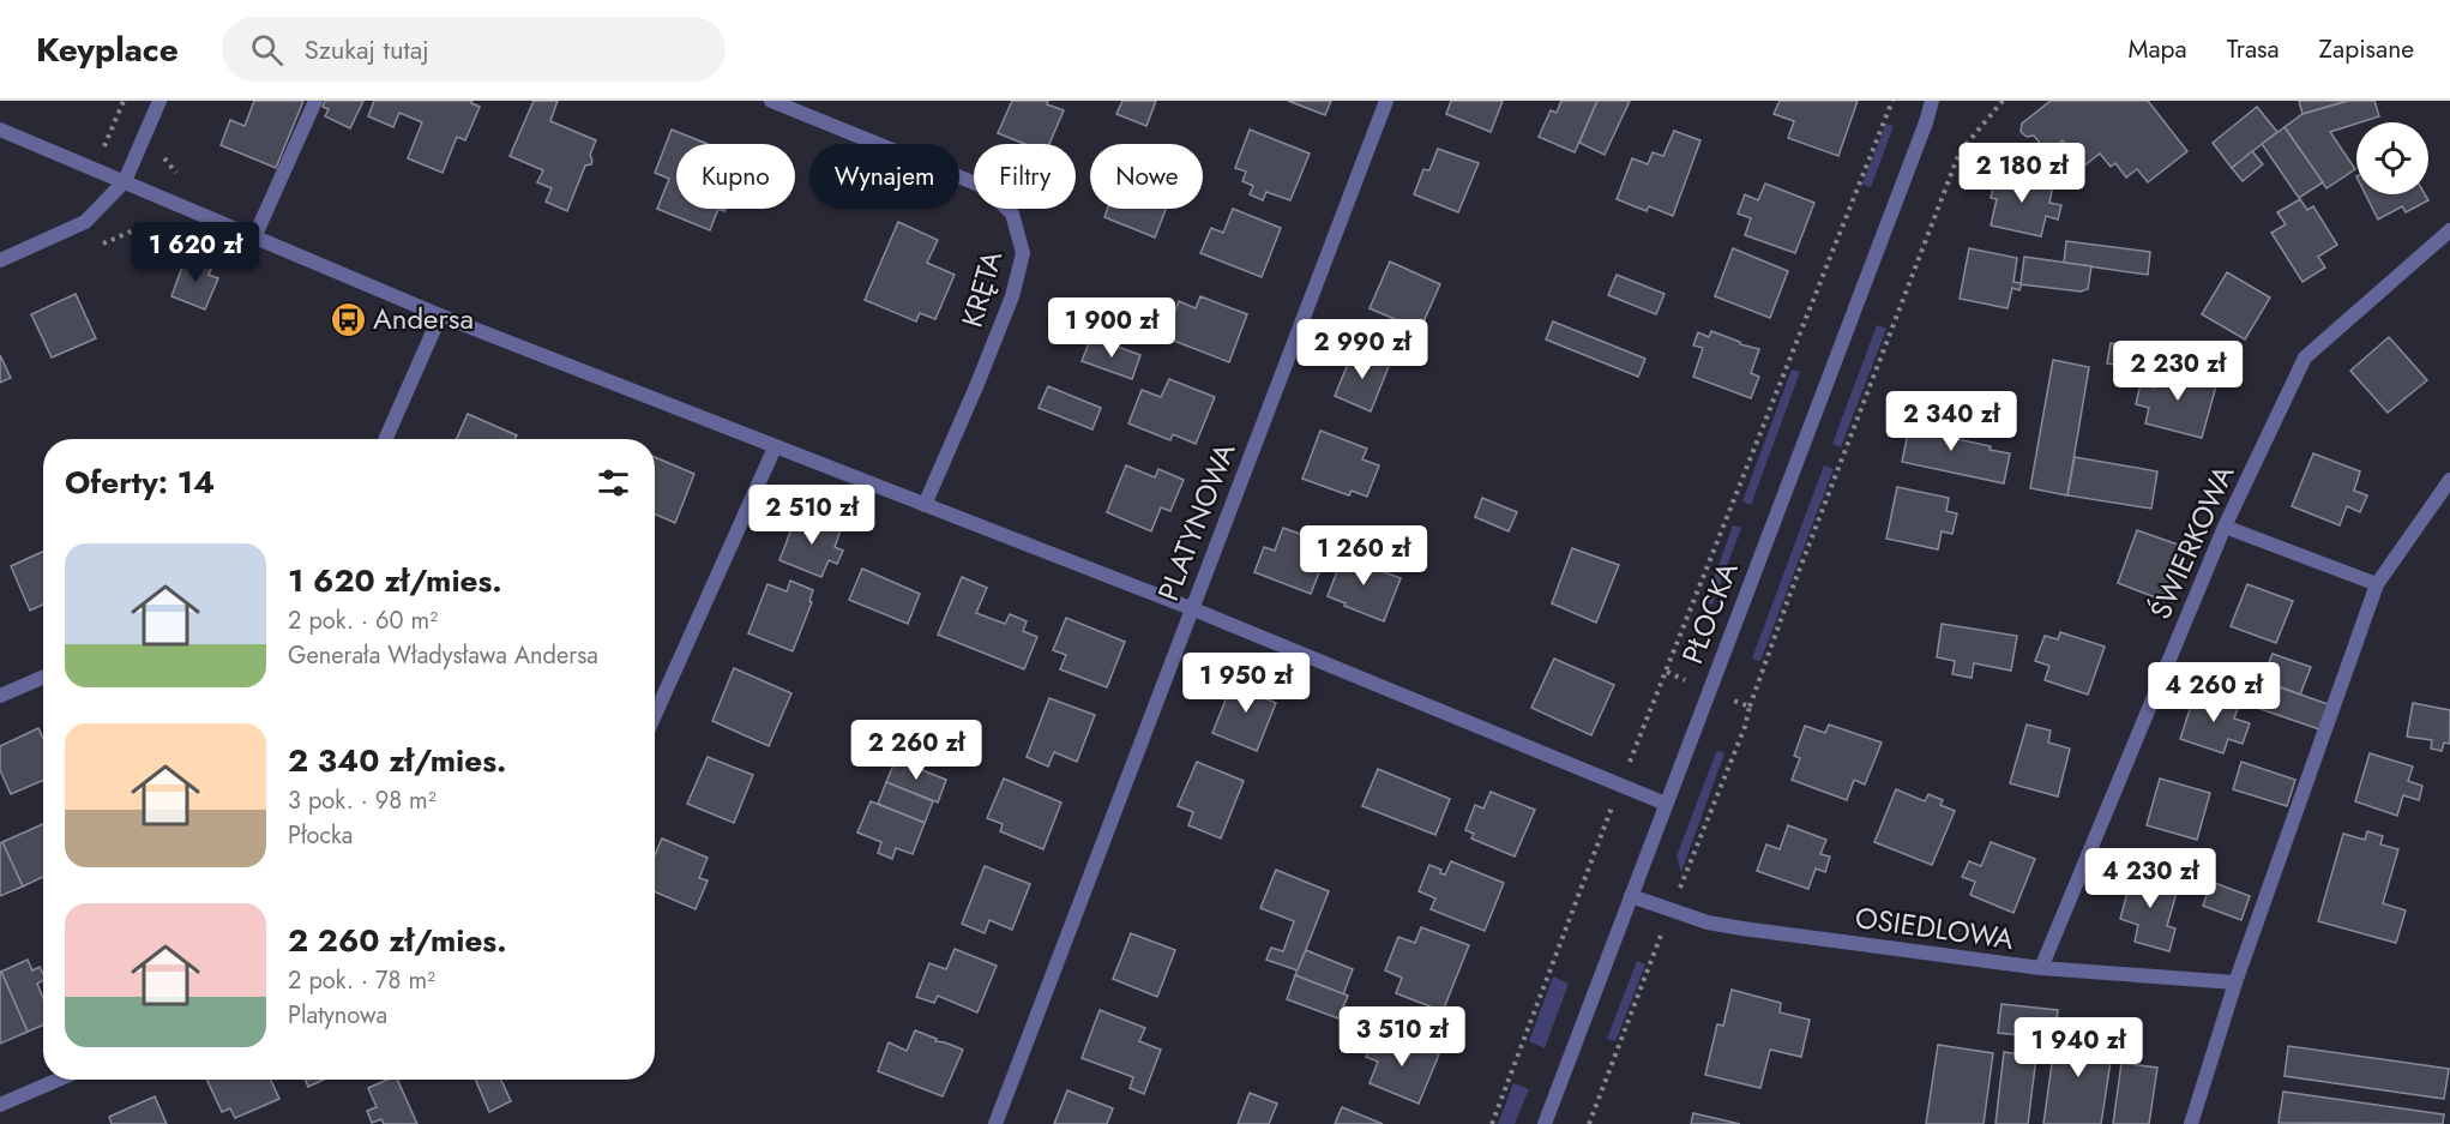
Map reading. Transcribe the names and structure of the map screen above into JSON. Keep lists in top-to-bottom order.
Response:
{
  "streets": {
    "street": [
      "KRĘTA",
      "PLATYNOWA",
      "ŚWIERKOWA",
      "PŁOCKA",
      "OSIEDLOWA"
    ]
  },
  "crossings": [
    ["ŚWIERKOWA", "OSIEDLOWA"],
    ["PŁOCKA", "OSIEDLOWA"]
  ],
  "places": {
    "bus stop": ["Andersa"]
  },
  "page": {
    "header": "Keyplace",
    "search": "Szukaj tutaj",
    "nav": ["Mapa", "Trasa", "Zapisane"],
    "price": [
      "2 180 zł",
      "1 620 zł",
      "1 900 zł",
      "2 990 zł",
      "2 230 zł",
      "2 340 zł",
      "2 510 zł",
      "1 260 zł",
      "1 950 zł",
      "4 260 zł",
      "2 260 zł",
      "4 230 zł",
      "3 510 zł",
      "1 940 zł"
    ],
    "chip": [
      "Kupno",
      "Wynajem",
      "Filtry",
      "Nowe"
    ],
    "heading": "Oferty: 14",
    "list": [
      {
        "name": "1 620 zł/mies.",
        "note": "2 pok. · 60 m² · Generała Władysława Andersa"
      },
      {
        "name": "2 340 zł/mies.",
        "note": "3 pok. · 98 m² · Płocka"
      },
      {
        "name": "2 260 zł/mies.",
        "note": "2 pok. · 78 m² · Platynowa"
      }
    ]
  }
}
